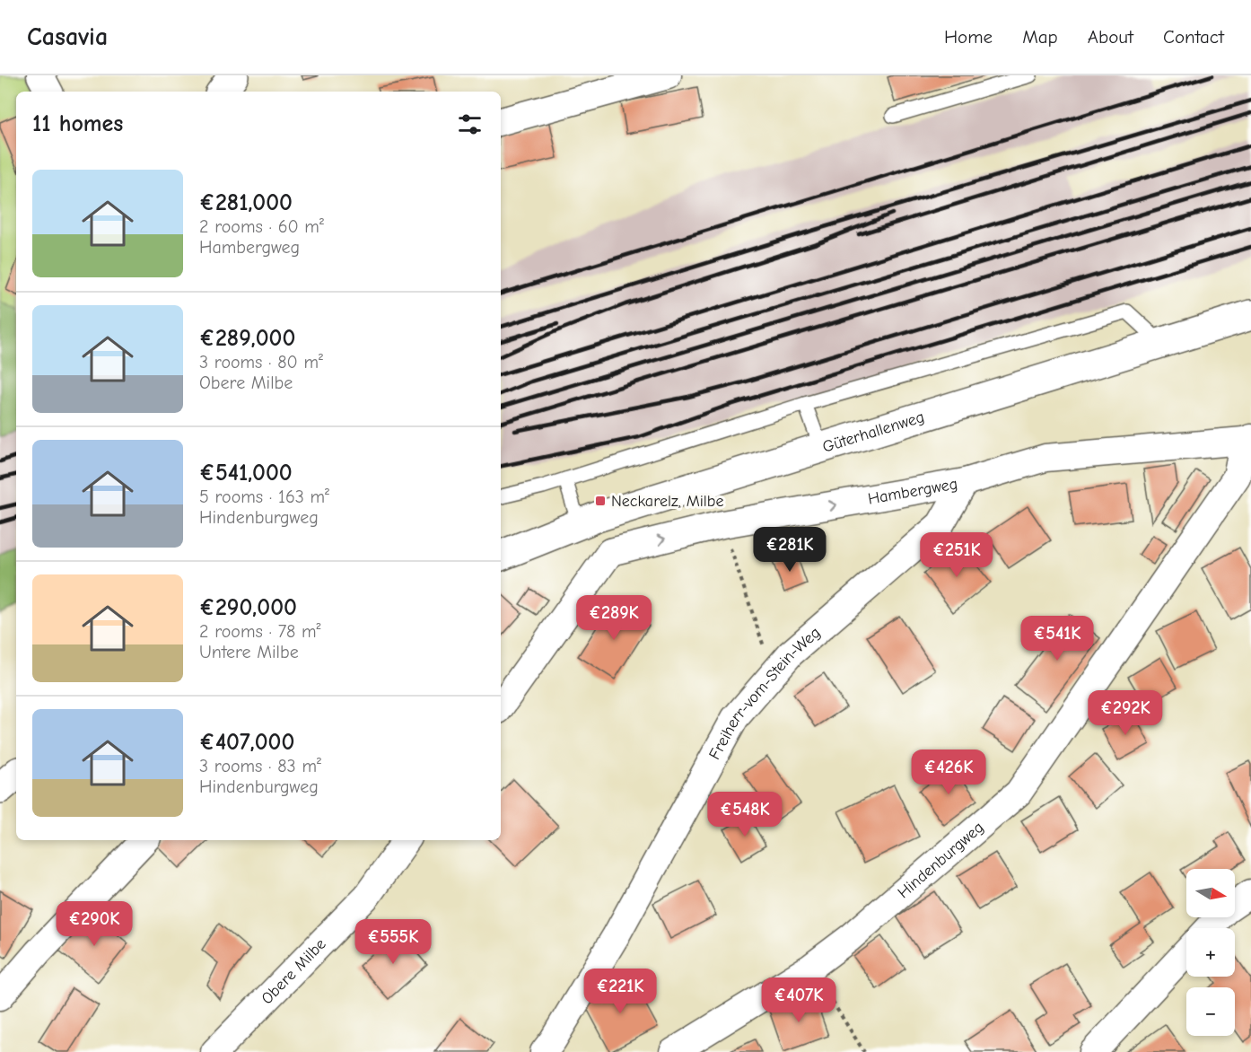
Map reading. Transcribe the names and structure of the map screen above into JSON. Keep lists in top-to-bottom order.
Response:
{
  "streets": {
    "street": [
      "Güterhallenweg",
      "Hambergweg",
      "Freiherr-vom-Stein-Weg",
      "Hindenburgweg",
      "Obere Milbe"
    ]
  },
  "crossings": [
    ["Hambergweg", "Freiherr-vom-Stein-Weg"],
    ["Hambergweg", "Hindenburgweg"]
  ],
  "one_way": ["Hambergweg"],
  "places": {
    "transit": ["Neckarelz, Milbe"]
  },
  "north": "right",
  "page": {
    "header": "Casavia",
    "nav": [
      "Home",
      "Map",
      "About",
      "Contact"
    ],
    "heading": "11 homes",
    "list": [
      {
        "name": "€281,000",
        "note": "2 rooms · 60 m² · Hambergweg"
      },
      {
        "name": "€289,000",
        "note": "3 rooms · 80 m² · Obere Milbe"
      },
      {
        "name": "€541,000",
        "note": "5 rooms · 163 m² · Hindenburgweg"
      },
      {
        "name": "€290,000",
        "note": "2 rooms · 78 m² · Untere Milbe"
      },
      {
        "name": "€407,000",
        "note": "3 rooms · 83 m² · Hindenburgweg"
      }
    ],
    "price": [
      "€281K",
      "€251K",
      "€289K",
      "€541K",
      "€292K",
      "€426K",
      "€548K",
      "€290K",
      "€555K",
      "€221K",
      "€407K"
    ],
    "map_buttons": ["+", "−"]
  }
}
